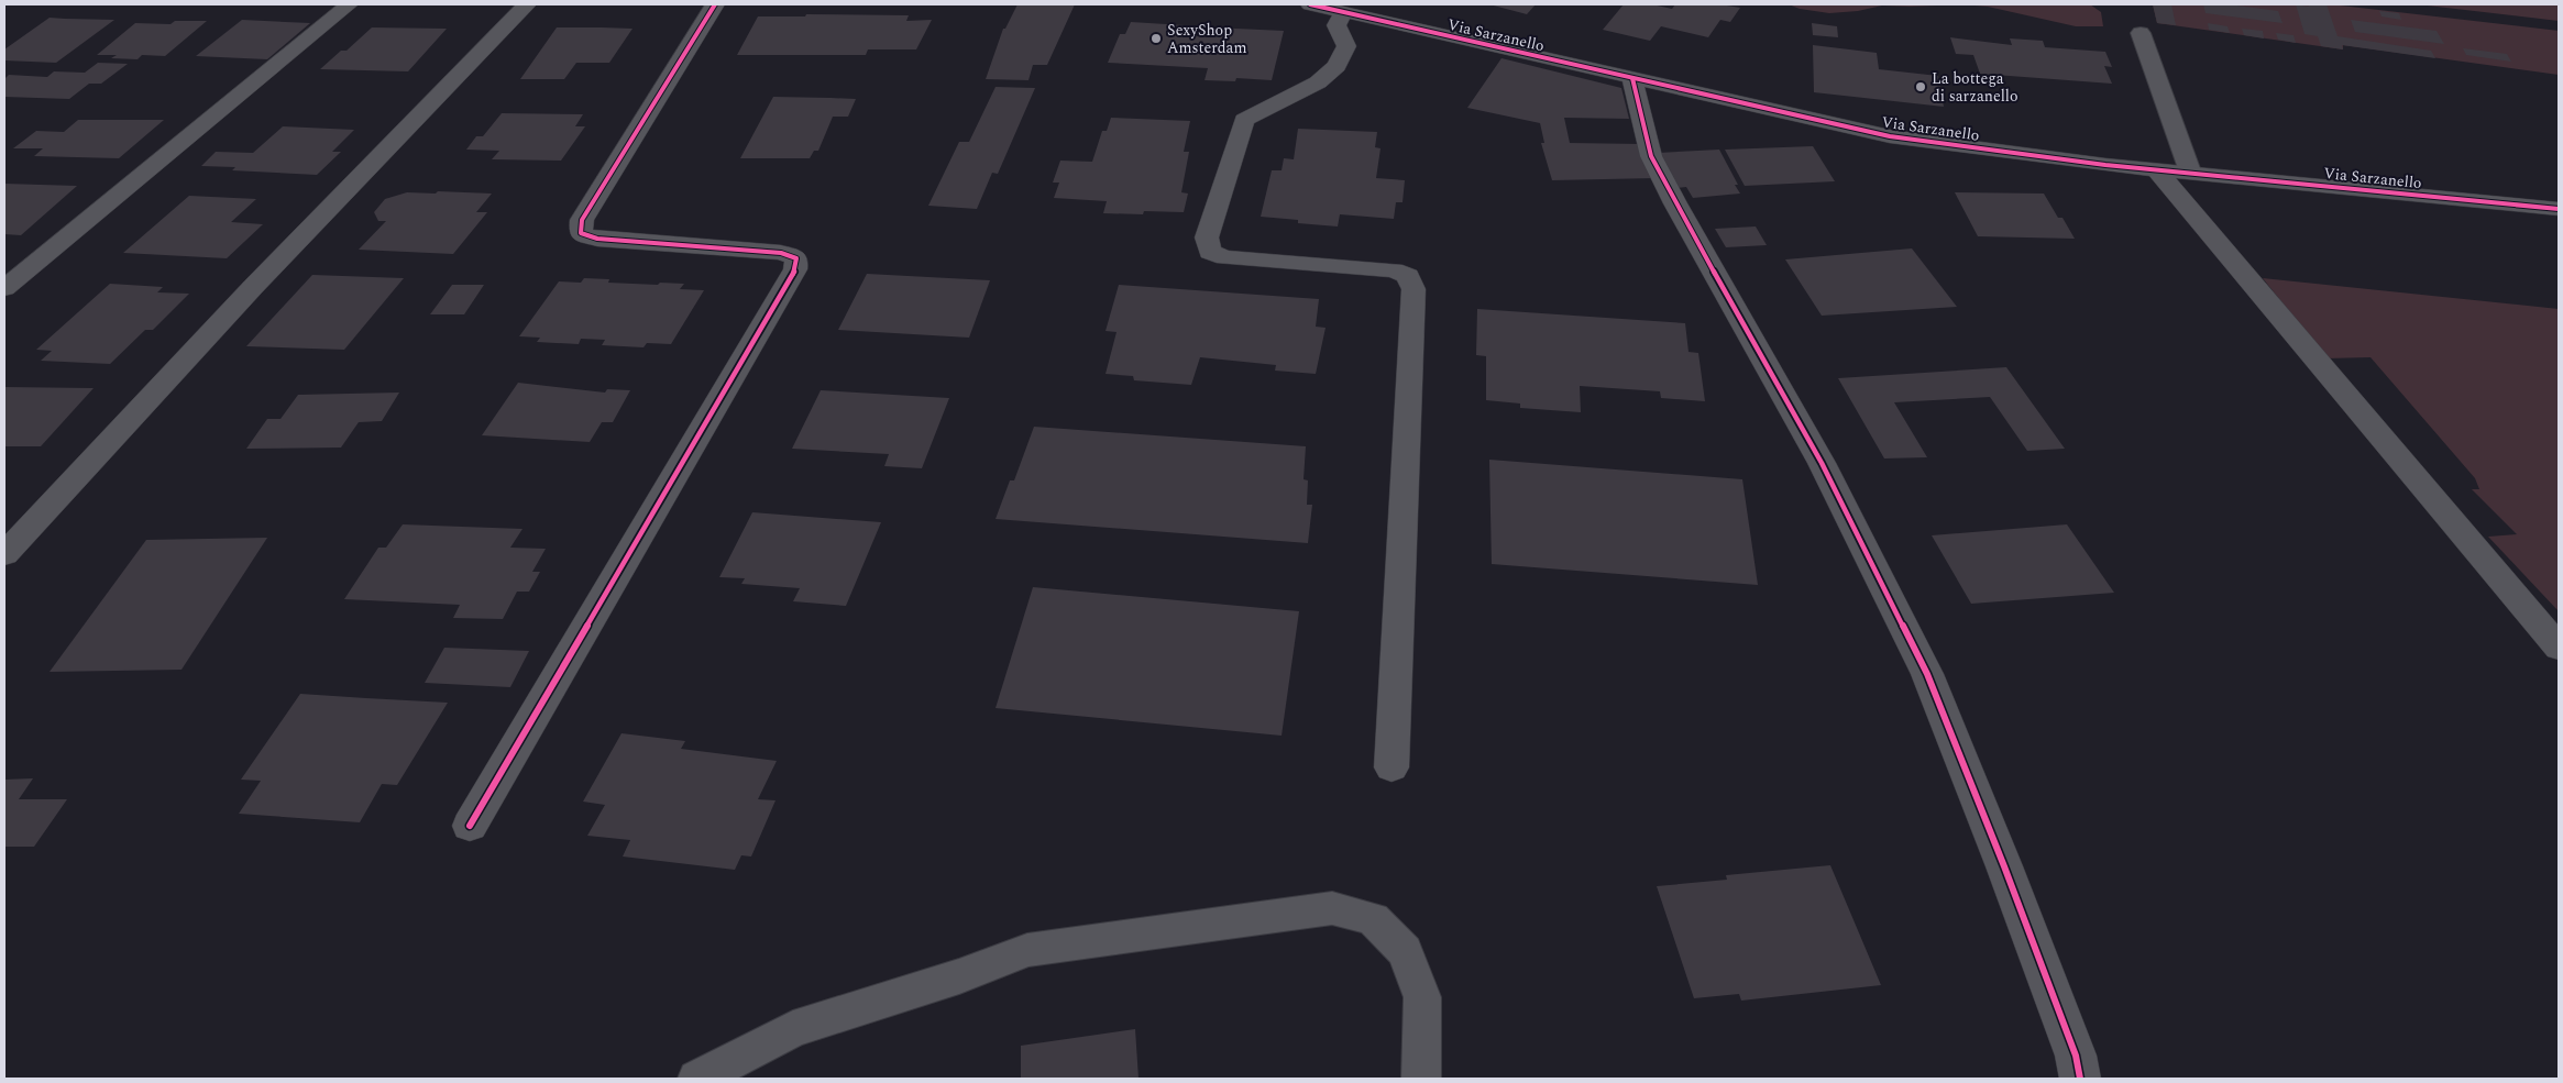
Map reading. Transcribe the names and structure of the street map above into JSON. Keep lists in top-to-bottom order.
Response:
{
  "streets": {
    "street": ["Via Sarzanello"]
  },
  "places": ["SexyShop Amsterdam", "La bottega di sarzanello"]
}
